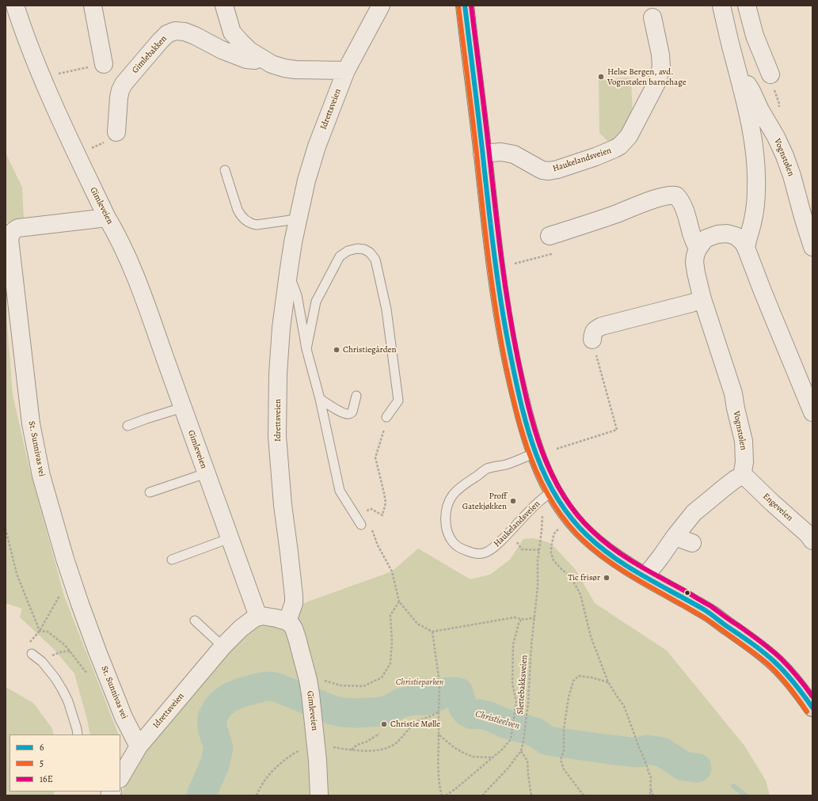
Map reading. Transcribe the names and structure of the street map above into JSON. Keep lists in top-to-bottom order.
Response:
{
  "streets": {
    "street": [
      "Gimlebakken",
      "Idrettsveien",
      "Vognstølen",
      "Haukelandsveien",
      "Gimleveien",
      "St. Sunnivas vei",
      "Engeveien"
    ],
    "path": ["Slettebakksveien"]
  },
  "crossings": [
    ["Idrettsveien", "Gimleveien"],
    ["Idrettsveien", "St. Sunnivas vei"],
    ["Vognstølen", "Engeveien"],
    ["Gimleveien", "St. Sunnivas vei"]
  ],
  "water": ["Christieelven"],
  "parks": ["Christieparken"],
  "places": [
    "Helse Bergen, avd. Vognstølen barnehage",
    "Christiegården",
    "Proff Gatekjøkken",
    "Tic frisør",
    "Christie Mølle"
  ],
  "lines": ["transit line 6", "transit line 16E", "transit line 5"],
  "legend": ["6", "5", "16E"]
}
